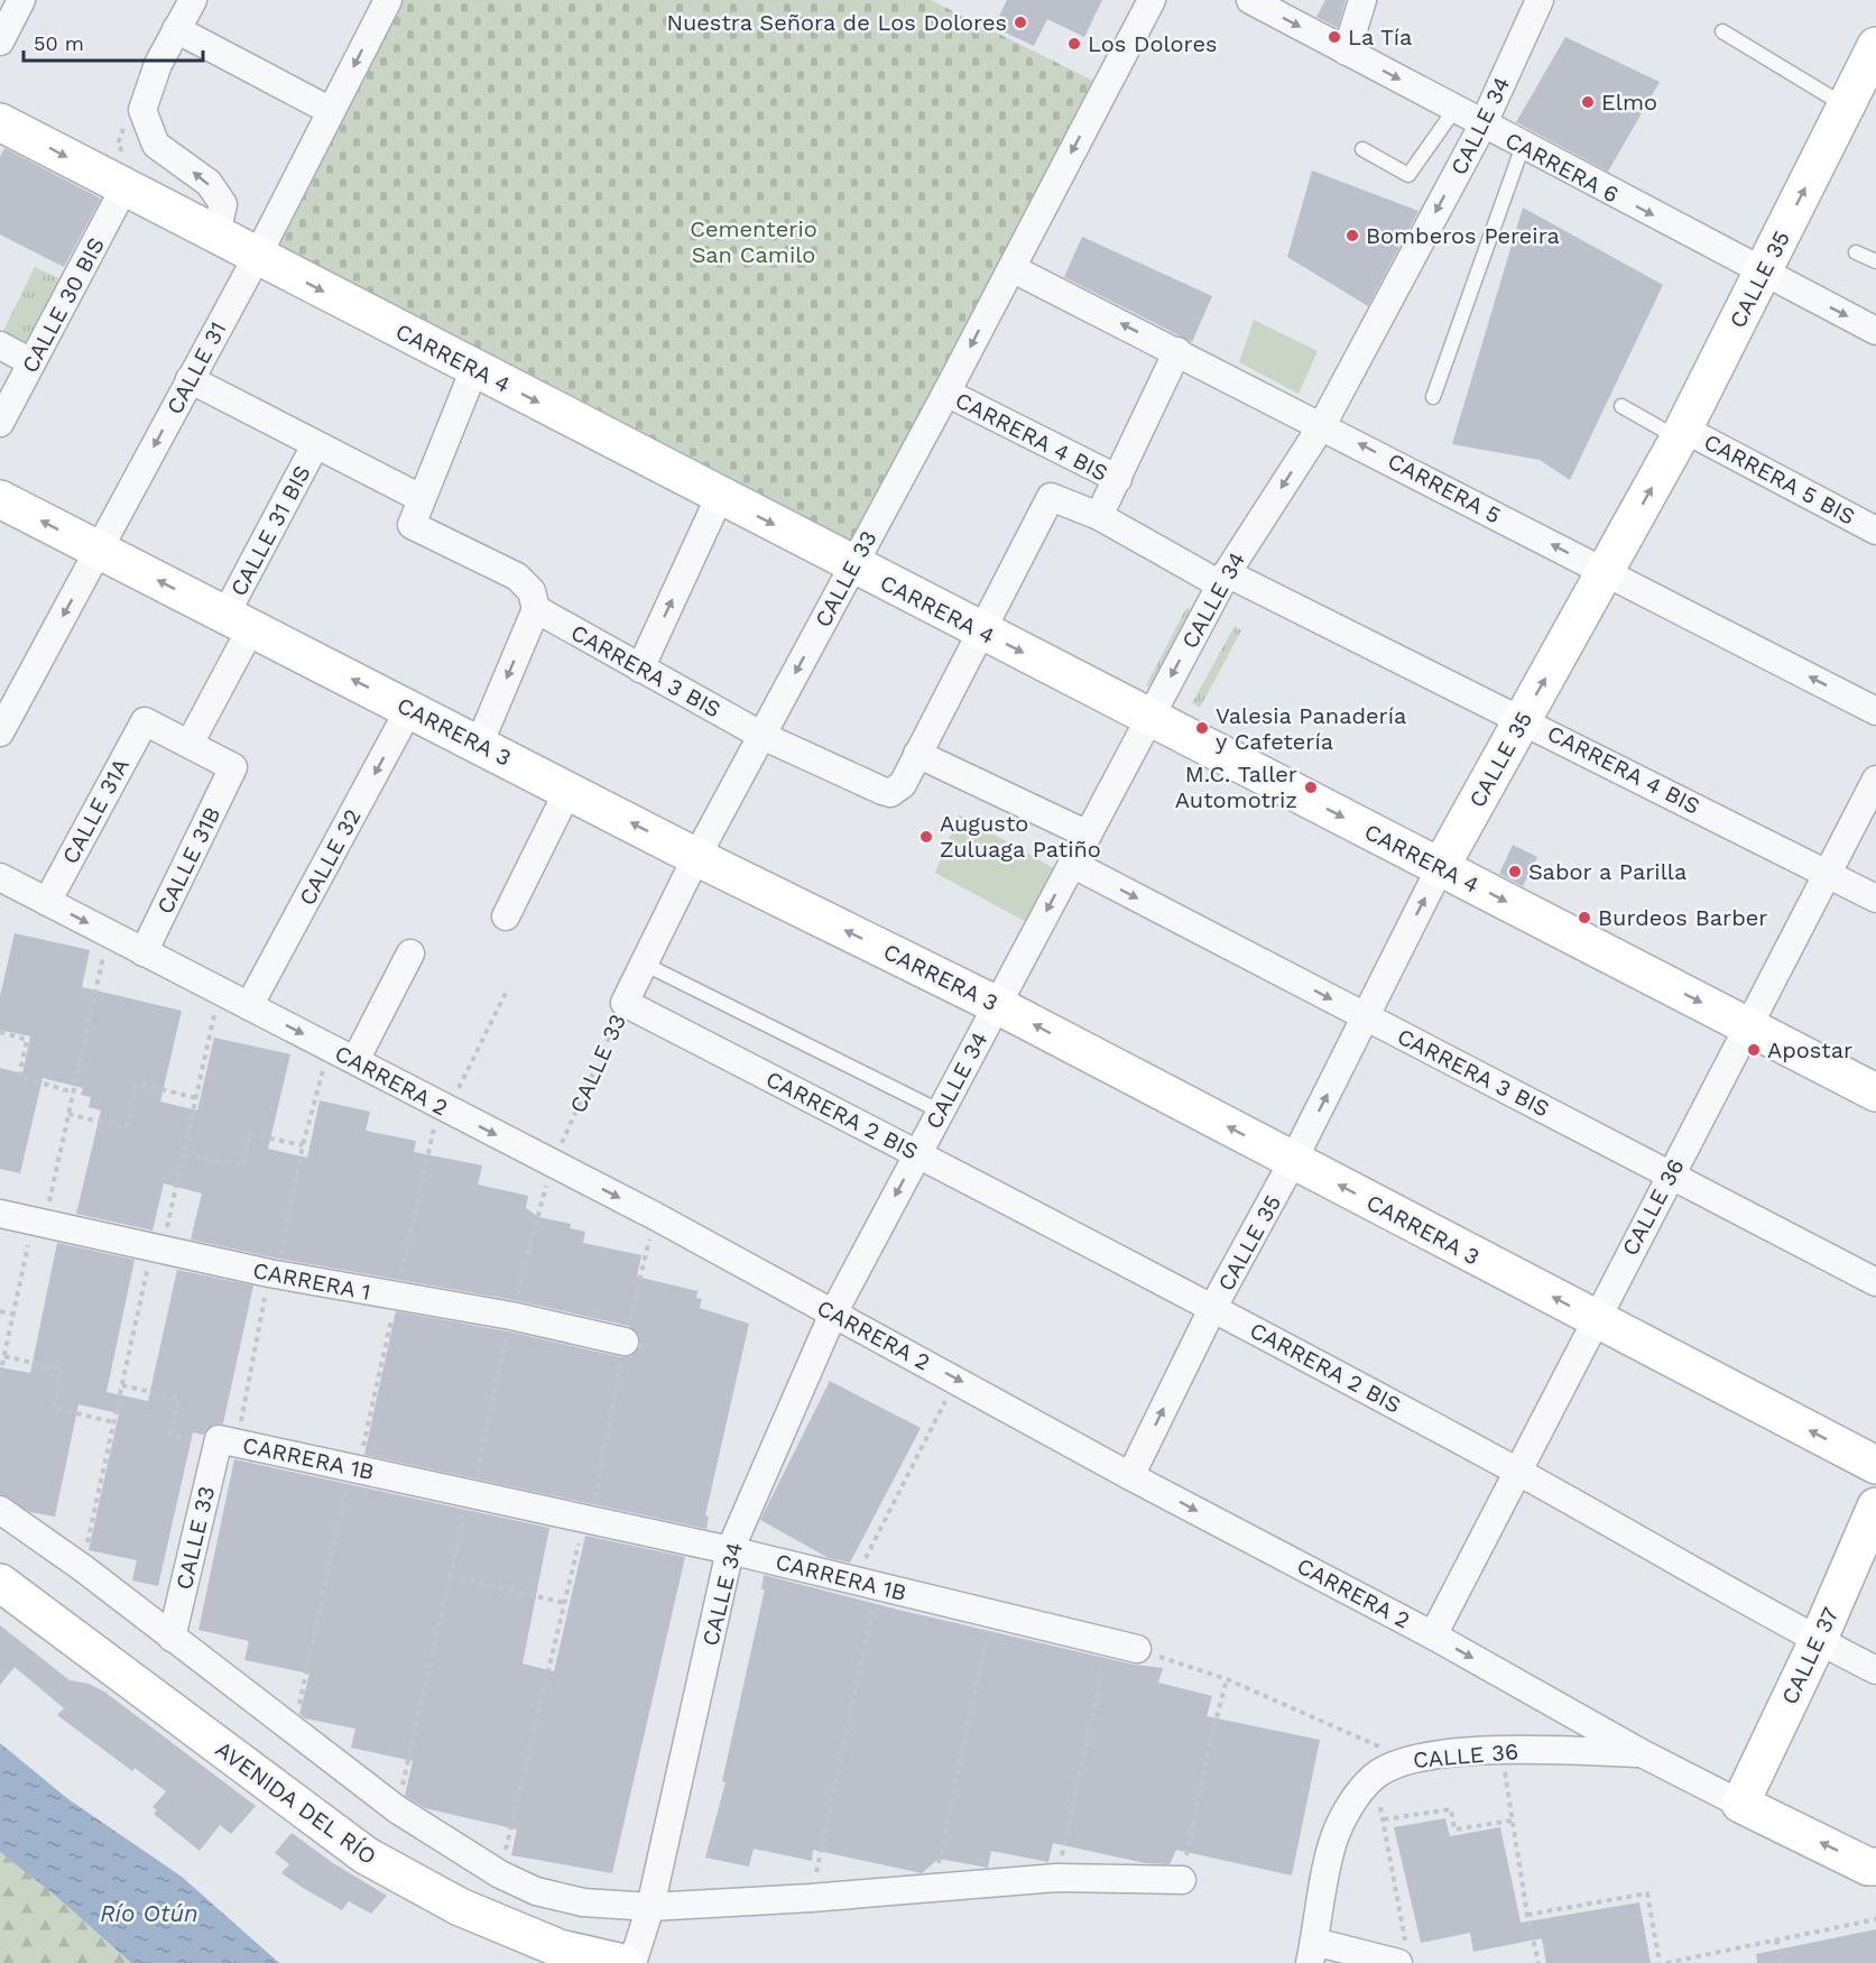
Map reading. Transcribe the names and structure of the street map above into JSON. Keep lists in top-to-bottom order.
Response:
{
  "streets": {
    "main road": [
      "CALLE 35",
      "CARRERA 4",
      "CARRERA 3",
      "CALLE 37",
      "AVENIDA DEL RÍO"
    ],
    "street": [
      "CALLE 34",
      "CARRERA 6",
      "CALLE 30 BIS",
      "CALLE 31",
      "CARRERA 4 BIS",
      "CARRERA 5 BIS",
      "CARRERA 5",
      "CALLE 31 BIS",
      "CALLE 33",
      "CARRERA 3 BIS",
      "CALLE 31A",
      "CALLE 32",
      "CALLE 31B",
      "CARRERA 2",
      "CARRERA 2 BIS",
      "CALLE 36",
      "CARRERA 1",
      "CARRERA 1B"
    ]
  },
  "crossings": [
    ["CALLE 34", "CARRERA 6"],
    ["CALLE 34", "CARRERA 4"],
    ["CALLE 34", "CARRERA 4 BIS"],
    ["CALLE 34", "CARRERA 5"],
    ["CALLE 34", "CARRERA 3 BIS"],
    ["CALLE 34", "CARRERA 3"],
    ["CALLE 34", "CARRERA 2"],
    ["CALLE 34", "CARRERA 2 BIS"],
    ["CALLE 34", "CARRERA 1B"],
    ["CARRERA 6", "CALLE 35"],
    ["CALLE 35", "CARRERA 4"],
    ["CALLE 35", "CARRERA 4 BIS"],
    ["CALLE 35", "CARRERA 5 BIS"],
    ["CALLE 35", "CARRERA 5"],
    ["CALLE 35", "CARRERA 3 BIS"],
    ["CALLE 35", "CARRERA 3"],
    ["CALLE 35", "CARRERA 2"],
    ["CALLE 35", "CARRERA 2 BIS"],
    ["CALLE 30 BIS", "CARRERA 4"],
    ["CARRERA 4", "CALLE 31"],
    ["CARRERA 4", "CALLE 33"],
    ["CARRERA 4", "CALLE 36"],
    ["CALLE 31", "CARRERA 3"],
    ["CARRERA 4 BIS", "CALLE 33"],
    ["CARRERA 4 BIS", "CALLE 36"],
    ["CARRERA 5", "CALLE 33"],
    ["CALLE 31 BIS", "CARRERA 3"],
    ["CALLE 31 BIS", "CALLE 31A"],
    ["CALLE 31 BIS", "CALLE 31B"],
    ["CALLE 33", "CARRERA 3 BIS"],
    ["CALLE 33", "CARRERA 3"],
    ["CALLE 33", "CARRERA 2"],
    ["CALLE 33", "CARRERA 2 BIS"],
    ["CALLE 33", "CARRERA 1"],
    ["CALLE 33", "CARRERA 1B"],
    ["CARRERA 3 BIS", "CALLE 36"],
    ["CARRERA 3", "CALLE 32"],
    ["CARRERA 3", "CALLE 36"],
    ["CALLE 31A", "CALLE 31B"],
    ["CALLE 31A", "CARRERA 2"],
    ["CALLE 32", "CARRERA 2"],
    ["CALLE 31B", "CARRERA 2"],
    ["CARRERA 2", "CALLE 36"],
    ["CARRERA 2", "CALLE 37"],
    ["CARRERA 2 BIS", "CALLE 36"],
    ["CARRERA 2 BIS", "CALLE 37"]
  ],
  "one_way": [
    "CALLE 34",
    "CARRERA 6",
    "CALLE 35",
    "CARRERA 4",
    "CALLE 31",
    "CARRERA 5",
    "CARRERA 3",
    "CARRERA 2"
  ],
  "water": ["Río Otún"],
  "parks": ["Cementerio San Camilo"],
  "places": [
    "Nuestra Señora de Los Dolores",
    "La Tía",
    "Los Dolores",
    "Elmo",
    "Bomberos Pereira",
    "Valesia Panadería y Cafetería",
    "M.C. Taller Automotriz",
    "Augusto Zuluaga Patiño",
    "Sabor a Parilla",
    "Burdeos Barber",
    "Apostar"
  ],
  "scale_bar": "50 m"
}
